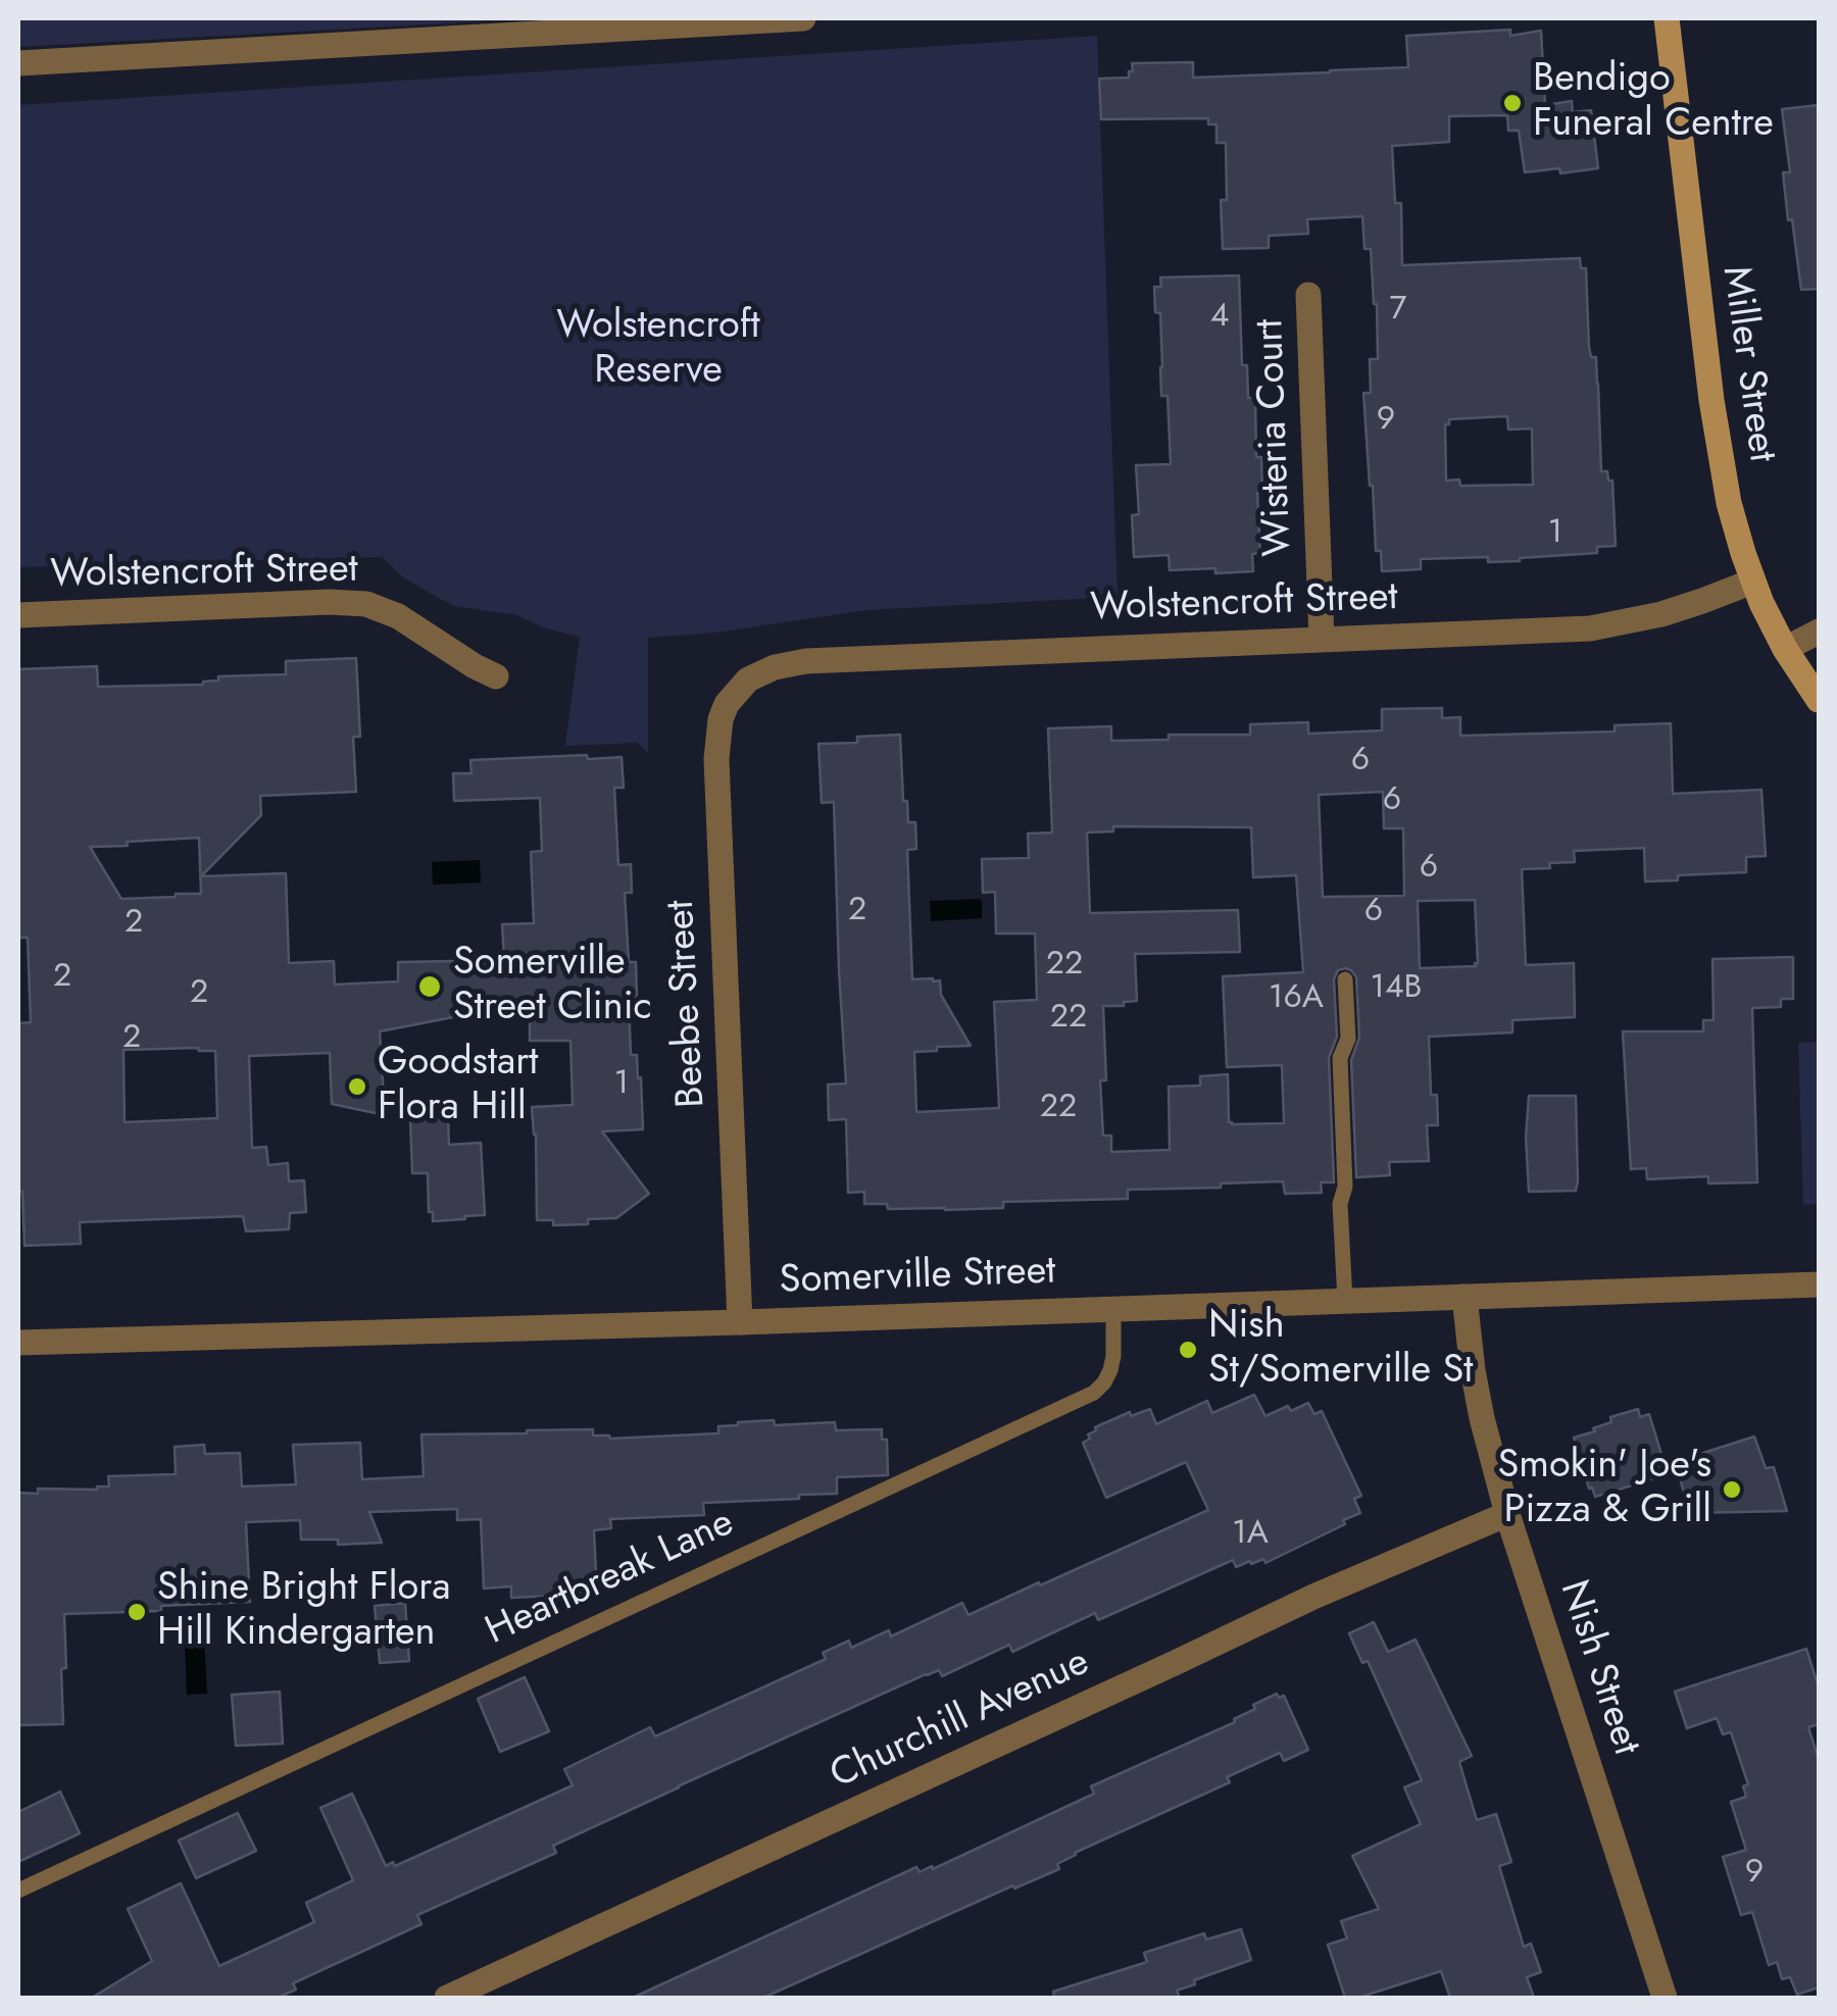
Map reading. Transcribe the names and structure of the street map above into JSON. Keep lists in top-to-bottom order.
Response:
{
  "streets": {
    "main road": ["Miller Street"],
    "street": [
      "Wisteria Court",
      "Wolstencroft Street",
      "Beebe Street",
      "Somerville Street",
      "Nish Street",
      "Churchill Avenue"
    ],
    "lane": ["Heartbreak Lane"]
  },
  "crossings": [
    ["Miller Street", "Wolstencroft Street"],
    ["Wisteria Court", "Wolstencroft Street"],
    ["Wolstencroft Street", "Beebe Street"],
    ["Beebe Street", "Somerville Street"],
    ["Somerville Street", "Heartbreak Lane"],
    ["Somerville Street", "Nish Street"],
    ["Nish Street", "Churchill Avenue"]
  ],
  "parks": ["Wolstencroft Reserve"],
  "places": [
    "Bendigo Funeral Centre",
    "Somerville Street Clinic",
    "Goodstart Flora Hill",
    "Nish St/Somerville St",
    "Smokin' Joe's Pizza & Grill",
    "Shine Bright Flora Hill Kindergarten"
  ],
  "house_numbers": [
    "7",
    "4",
    "9",
    "1",
    "6",
    "6",
    "6",
    "2",
    "6",
    "2",
    "22",
    "2",
    "14B",
    "2",
    "16A",
    "22",
    "2",
    "1",
    "22",
    "1A",
    "9"
  ]
}
